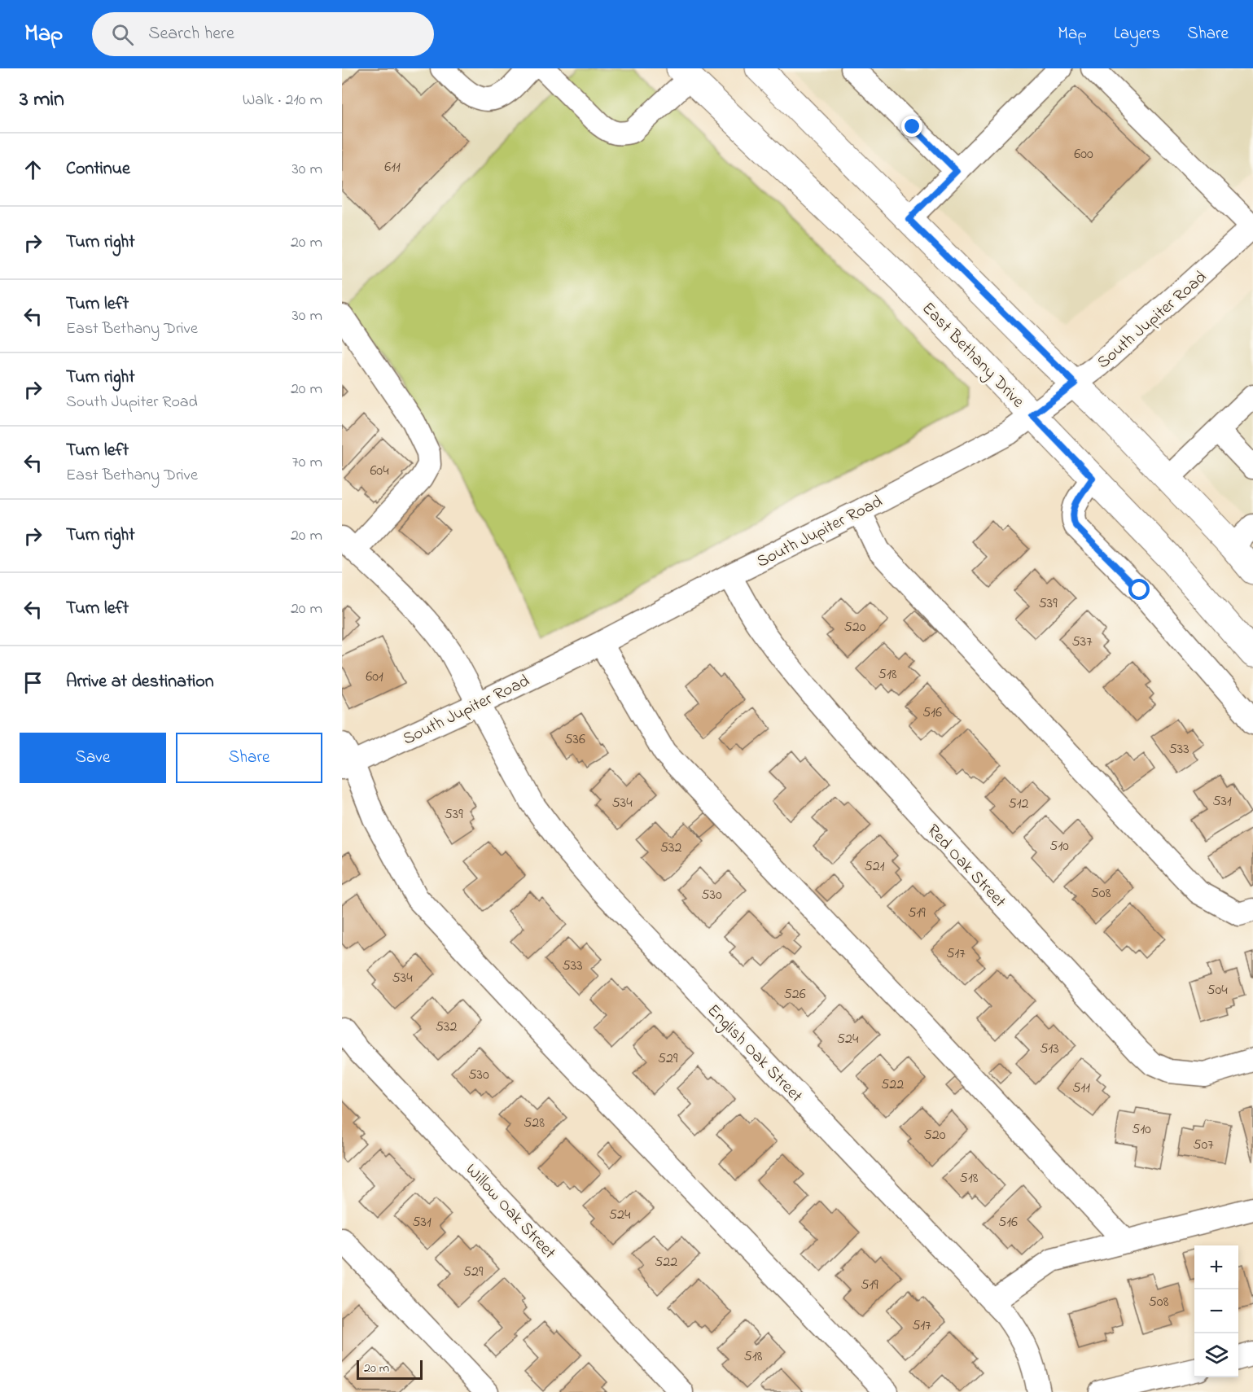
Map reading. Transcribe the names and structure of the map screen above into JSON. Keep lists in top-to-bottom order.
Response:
{
  "streets": {
    "main road": ["East Bethany Drive"],
    "street": [
      "South Jupiter Road",
      "Red Oak Street",
      "English Oak Street",
      "Willow Oak Street"
    ]
  },
  "crossings": [
    ["South Jupiter Road", "East Bethany Drive"],
    ["South Jupiter Road", "Red Oak Street"],
    ["South Jupiter Road", "English Oak Street"]
  ],
  "house_numbers": [
    "600",
    "611",
    "604",
    "539",
    "520",
    "537",
    "518",
    "601",
    "516",
    "536",
    "533",
    "531",
    "534",
    "512",
    "539",
    "510",
    "532",
    "521",
    "508",
    "530",
    "519",
    "517",
    "533",
    "534",
    "504",
    "526",
    "532",
    "524",
    "513",
    "529",
    "530",
    "522",
    "511",
    "528",
    "510",
    "520",
    "507",
    "518",
    "524",
    "531",
    "516",
    "522",
    "529",
    "519",
    "508",
    "517",
    "518"
  ],
  "scale_bar": "20 m",
  "page": {
    "header": "Map",
    "search": "Search here",
    "nav": ["Map", "Layers", "Share"],
    "heading": ["3 min", "Walk · 210 m"],
    "list": [
      ["Continue", "30 m"],
      ["Turn right", "20 m"],
      ["Turn left", "East Bethany Drive", "30 m"],
      ["Turn right", "South Jupiter Road", "20 m"],
      ["Turn left", "East Bethany Drive", "70 m"],
      ["Turn right", "20 m"],
      ["Turn left", "20 m"],
      "Arrive at destination"
    ],
    "buttons": ["Save", "Share"],
    "map_buttons": ["+", "−"],
    "scale": "20 m"
  }
}
